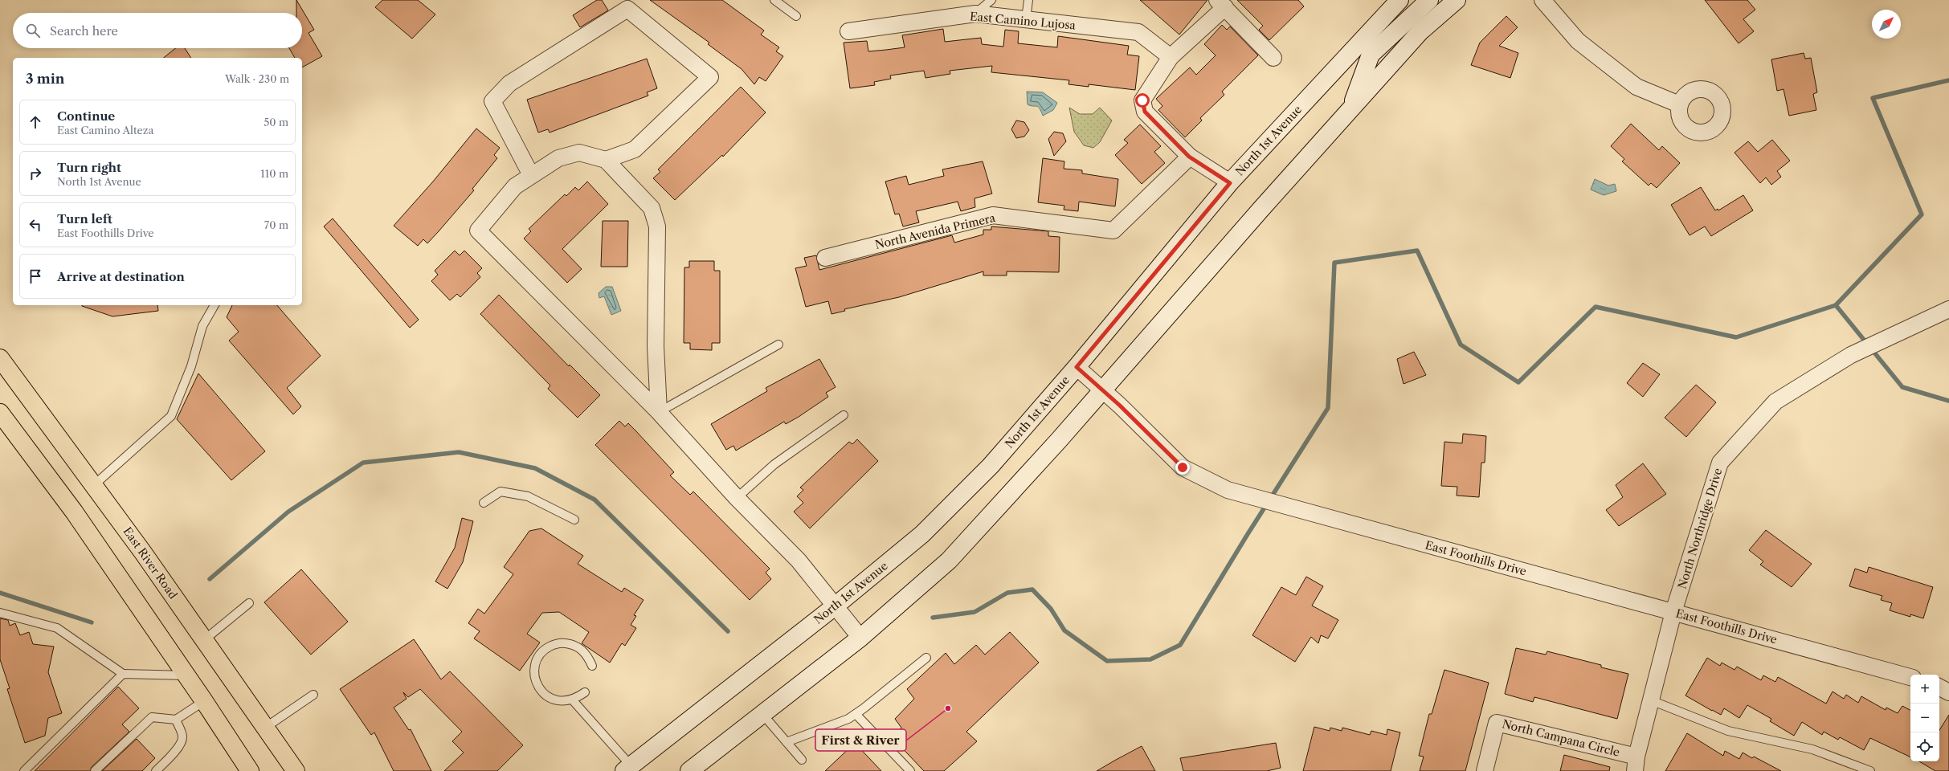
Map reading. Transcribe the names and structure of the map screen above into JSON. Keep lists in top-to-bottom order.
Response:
{
  "streets": {
    "main road": ["North 1st Avenue", "East River Road"],
    "street": [
      "East Camino Lujosa",
      "North Avenida Primera",
      "North Northridge Drive",
      "East Foothills Drive",
      "North Campana Circle"
    ]
  },
  "crossings": [
    ["North 1st Avenue", "East Foothills Drive"],
    ["North Northridge Drive", "East Foothills Drive"],
    ["North Northridge Drive", "North Campana Circle"]
  ],
  "places": ["First & River"],
  "north": "top right",
  "page": {
    "search": "Search here",
    "heading": ["3 min", "Walk · 230 m"],
    "list": [
      ["Continue", "East Camino Alteza", "50 m"],
      ["Turn right", "North 1st Avenue", "110 m"],
      ["Turn left", "East Foothills Drive", "70 m"],
      "Arrive at destination"
    ],
    "map_buttons": ["+", "−"]
  }
}
